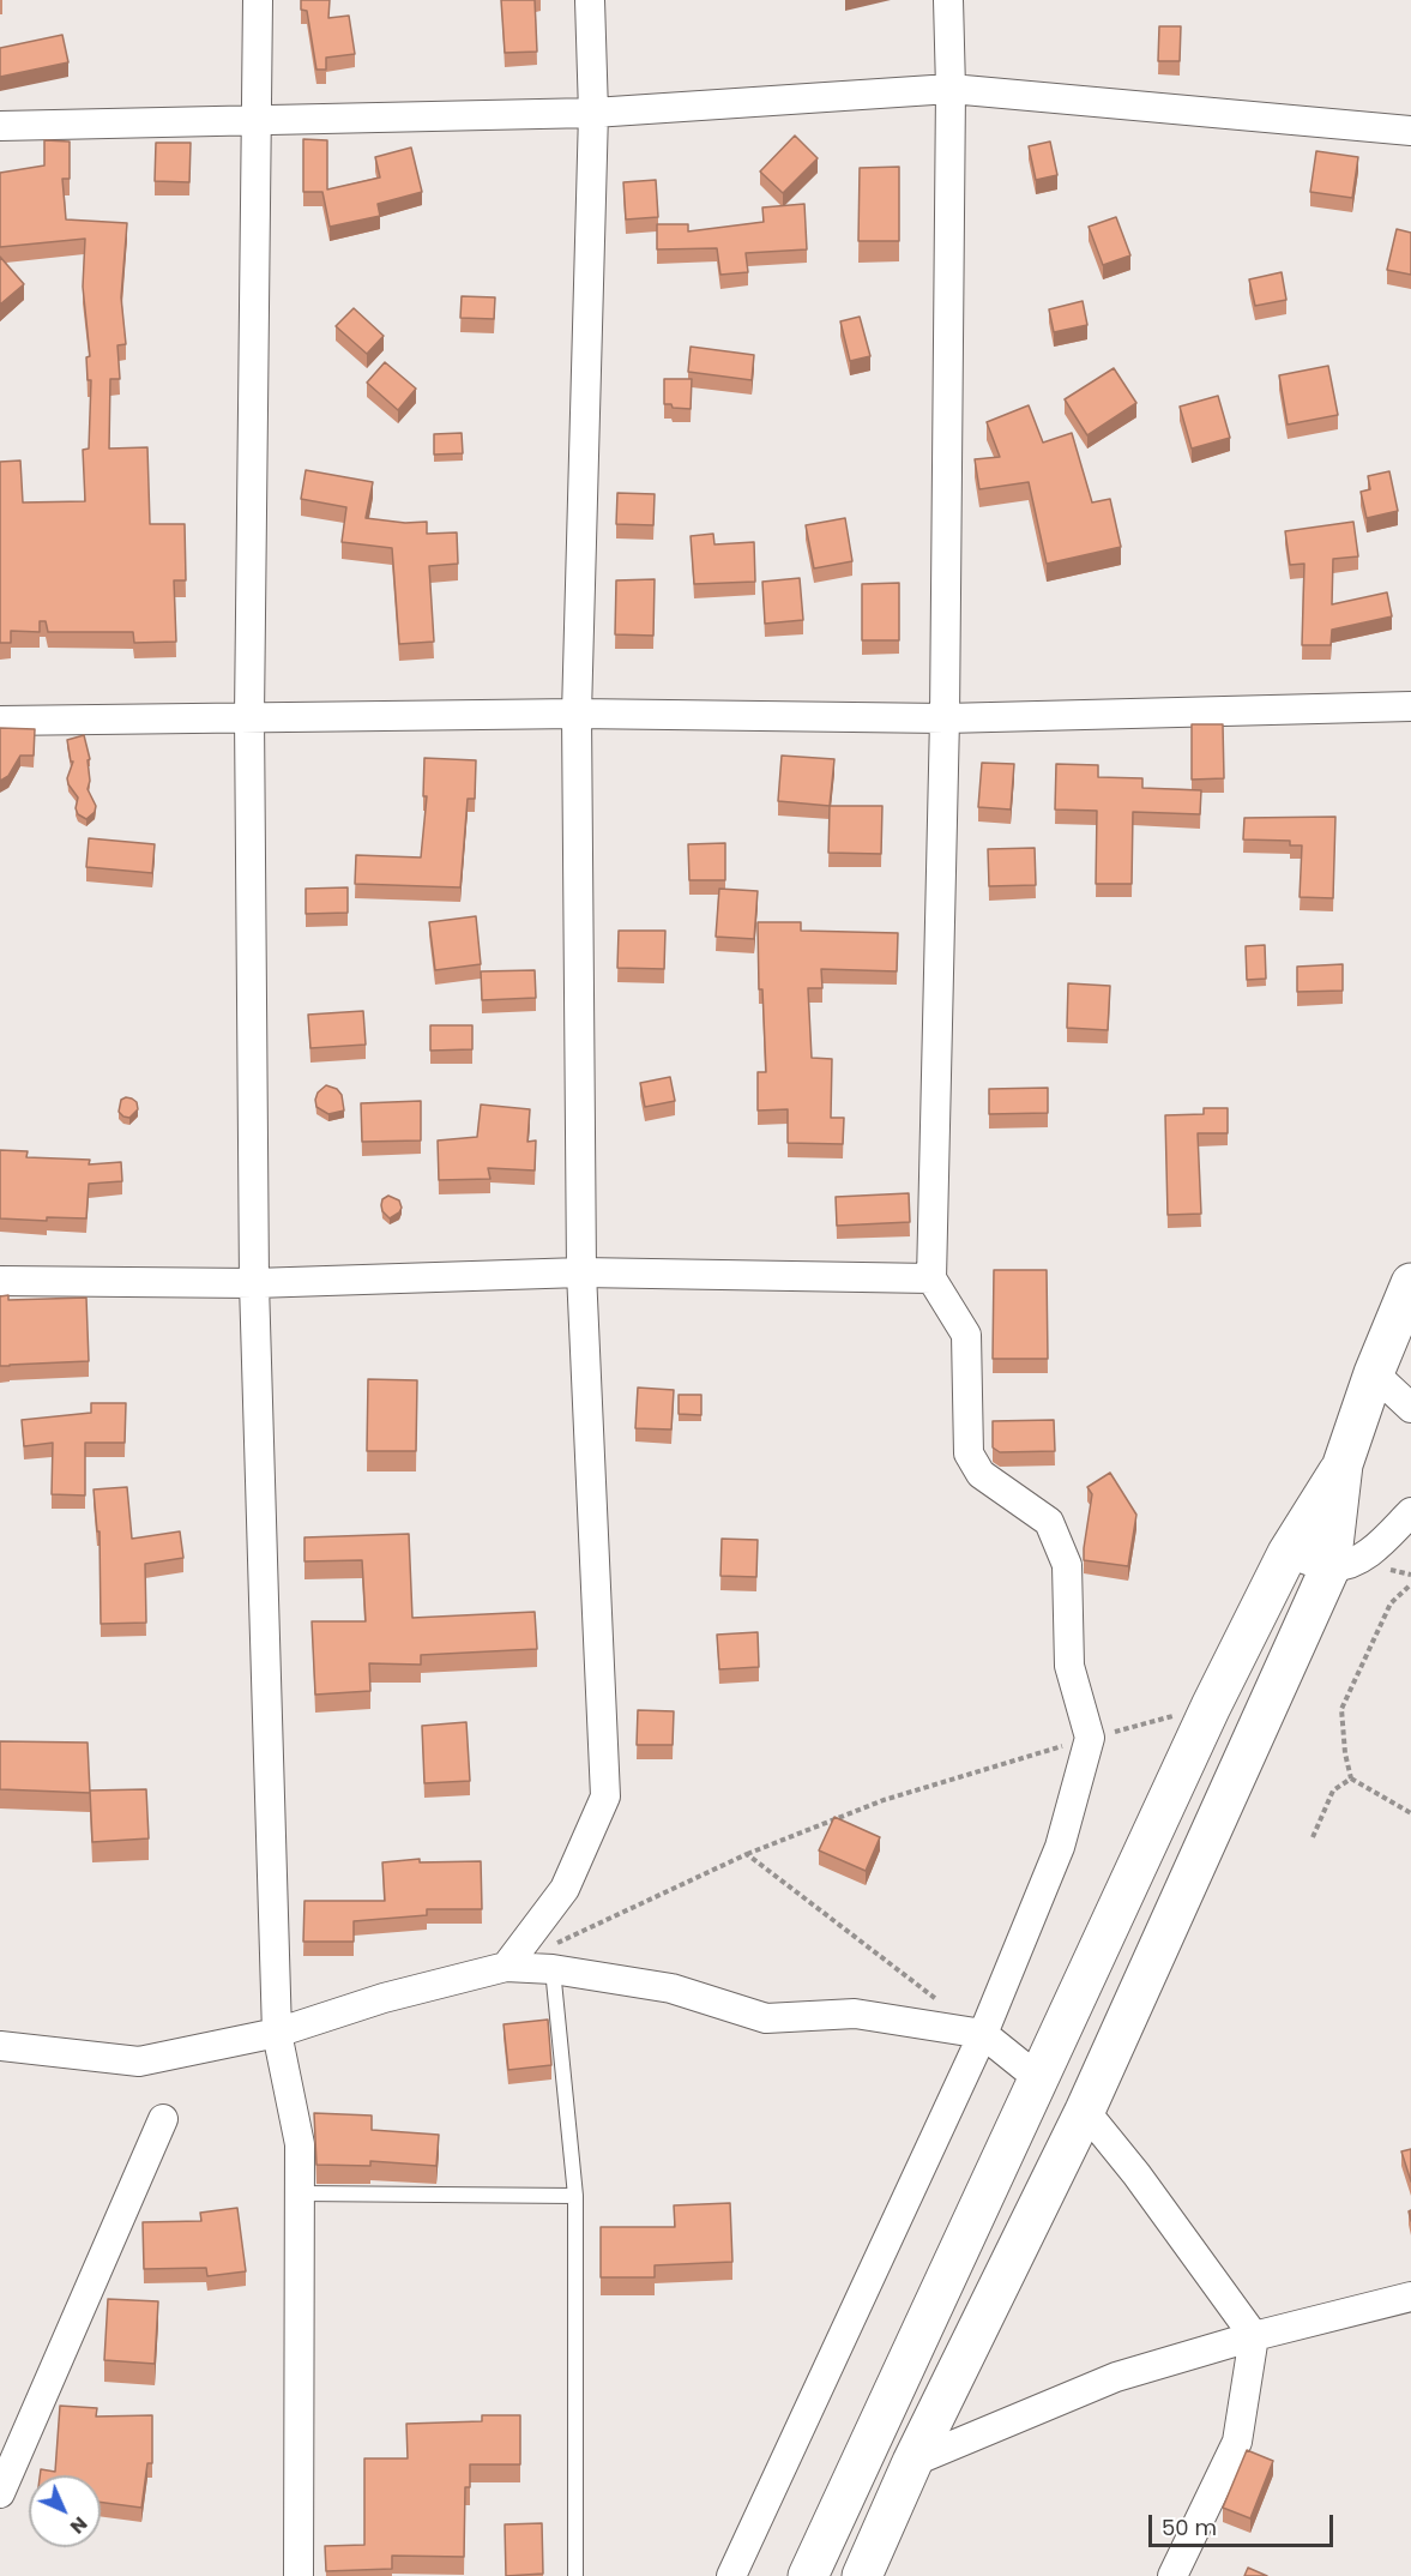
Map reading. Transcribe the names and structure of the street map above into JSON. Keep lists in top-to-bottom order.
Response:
{
  "scale_bar": "50 m",
  "north": "bottom right"
}
